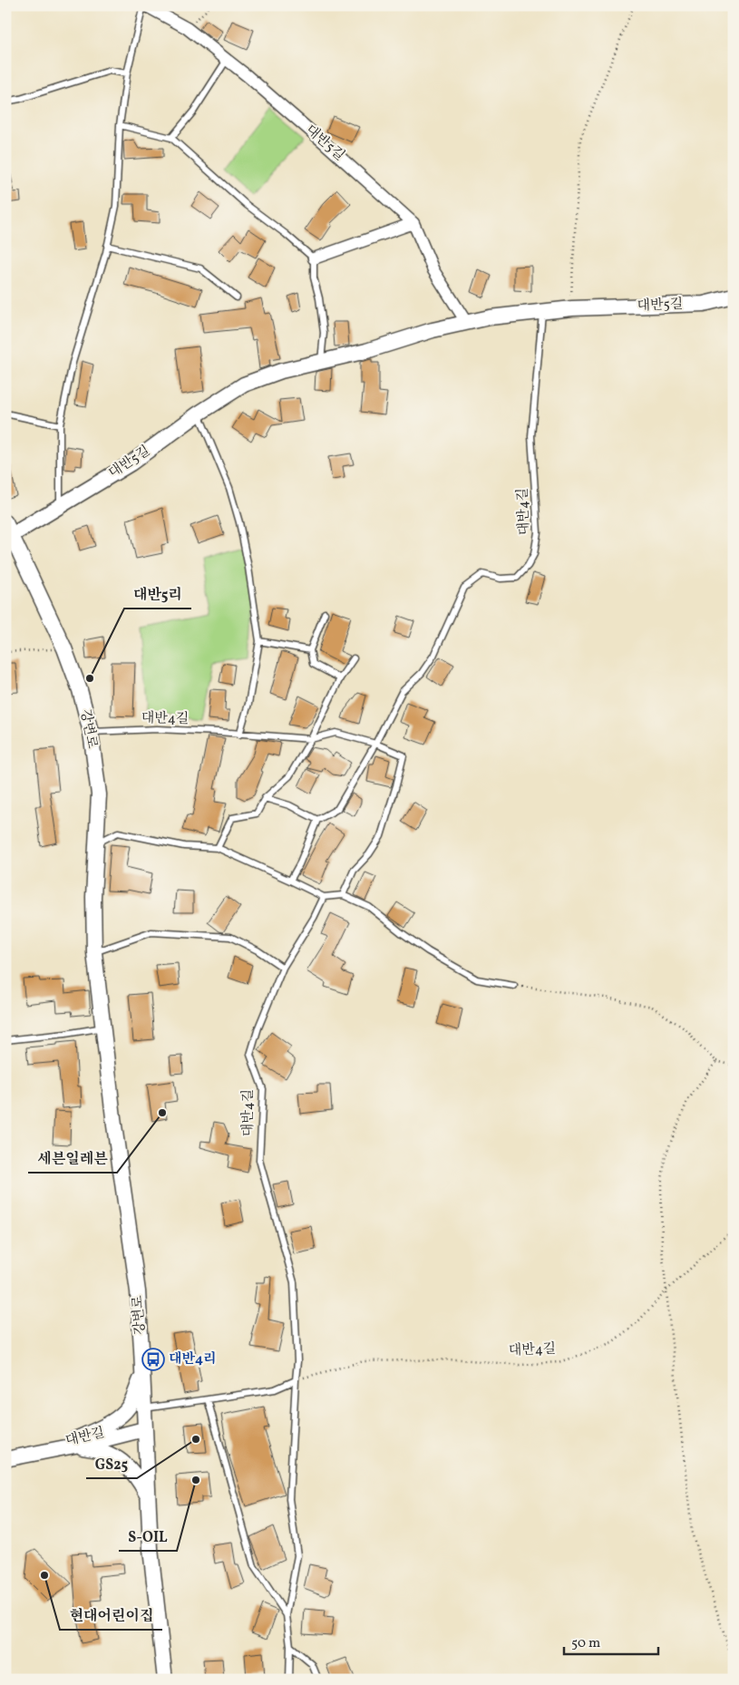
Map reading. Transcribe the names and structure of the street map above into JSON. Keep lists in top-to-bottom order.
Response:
{
  "streets": {
    "street": ["대반5길", "강변로", "대반길"],
    "lane": ["대반4길"]
  },
  "crossings": [
    ["대반5길", "대반4길"],
    ["대반5길", "강변로"],
    ["대반4길", "강변로"],
    ["강변로", "대반길"]
  ],
  "places": {
    "other": [
      "대반5리",
      "세븐일레븐",
      "GS25",
      "S-OIL",
      "현대어린이집"
    ],
    "bus stop": ["대반4리"]
  },
  "scale_bar": "50 m"
}
